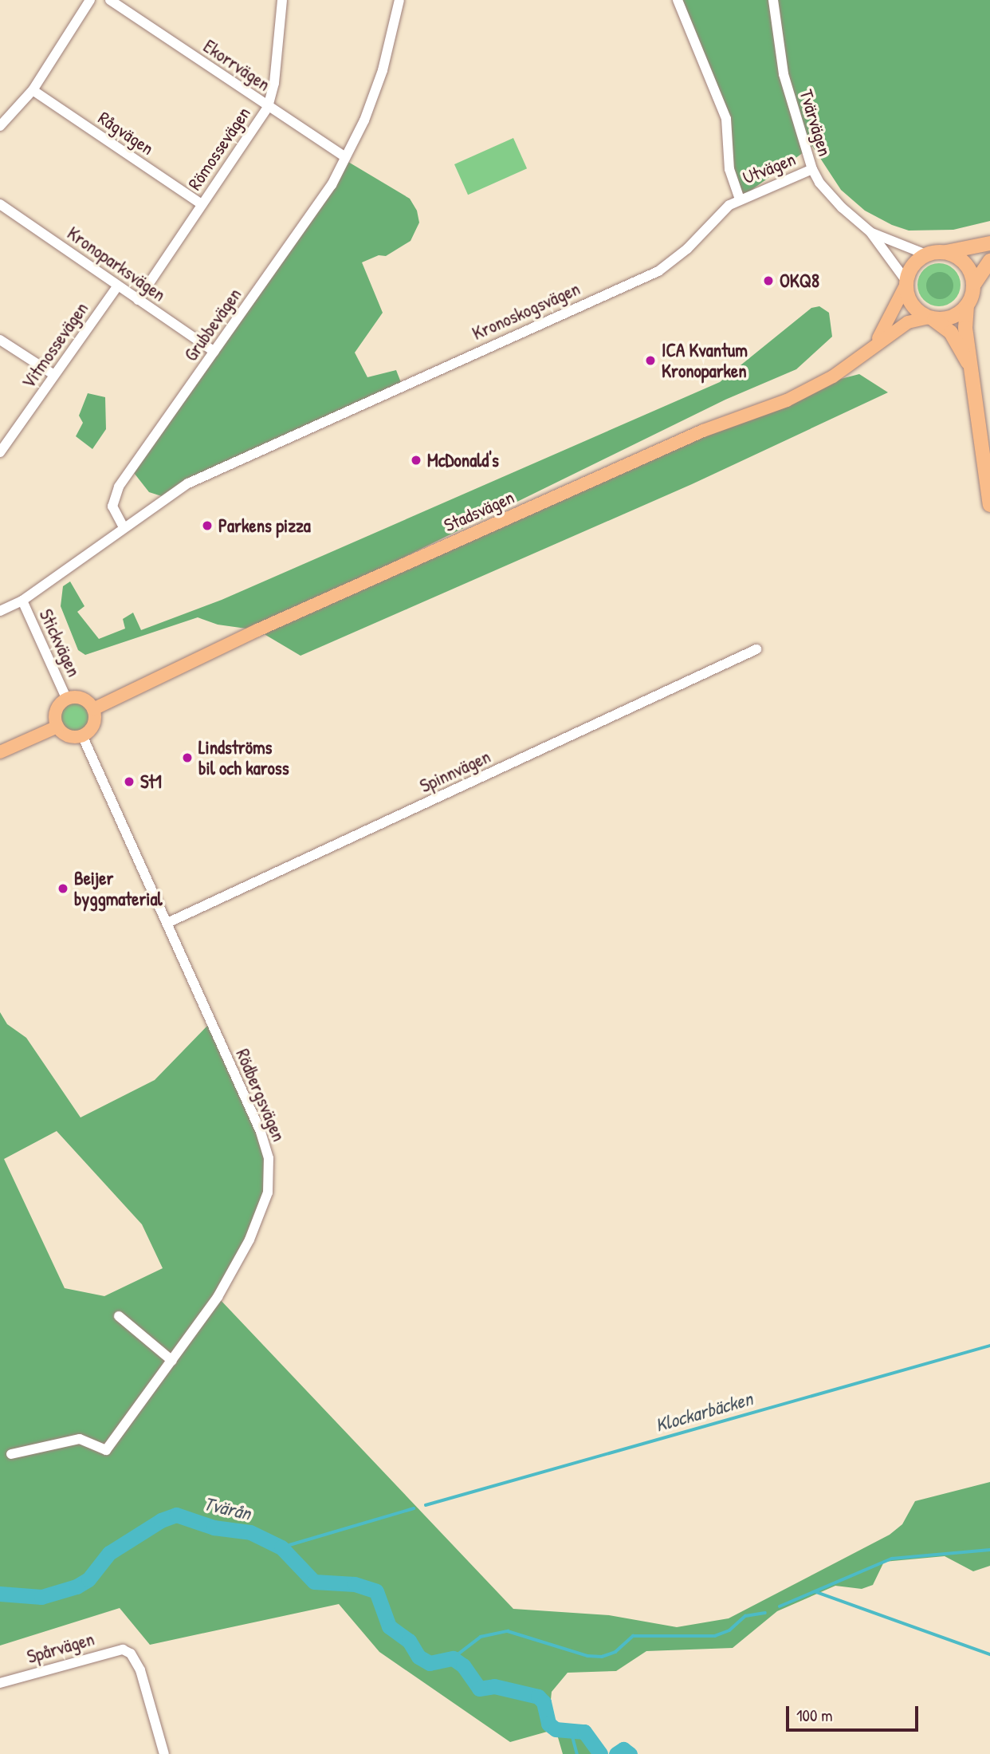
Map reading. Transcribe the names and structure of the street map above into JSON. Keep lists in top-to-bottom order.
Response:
{
  "streets": {
    "main road": ["Stadsvägen"],
    "street": [
      "Ekorrvägen",
      "Tvärvägen",
      "Rågvägen",
      "Römossevägen",
      "Utvägen",
      "Kronoparksvägen",
      "Kronoskogsvägen",
      "Grubbevägen",
      "Vitmossevägen",
      "Stickvägen",
      "Spinnvägen",
      "Rödbergsvägen",
      "Spårvägen"
    ]
  },
  "crossings": [
    ["Ekorrvägen", "Römossevägen"],
    ["Ekorrvägen", "Grubbevägen"],
    ["Tvärvägen", "Utvägen"],
    ["Tvärvägen", "Stadsvägen"],
    ["Rågvägen", "Römossevägen"],
    ["Römossevägen", "Kronoparksvägen"],
    ["Utvägen", "Kronoskogsvägen"],
    ["Kronoparksvägen", "Grubbevägen"],
    ["Kronoparksvägen", "Vitmossevägen"],
    ["Kronoskogsvägen", "Grubbevägen"],
    ["Stadsvägen", "Stickvägen"],
    ["Stadsvägen", "Rödbergsvägen"],
    ["Stickvägen", "Rödbergsvägen"],
    ["Spinnvägen", "Rödbergsvägen"]
  ],
  "water": ["Klockarbäcken", "Tvärån"],
  "places": [
    "OKQ8",
    "ICA Kvantum Kronoparken",
    "McDonald's",
    "Parkens pizza",
    "Lindströms bil och kaross",
    "St1",
    "Beijer byggmaterial"
  ],
  "scale_bar": "100 m"
}
